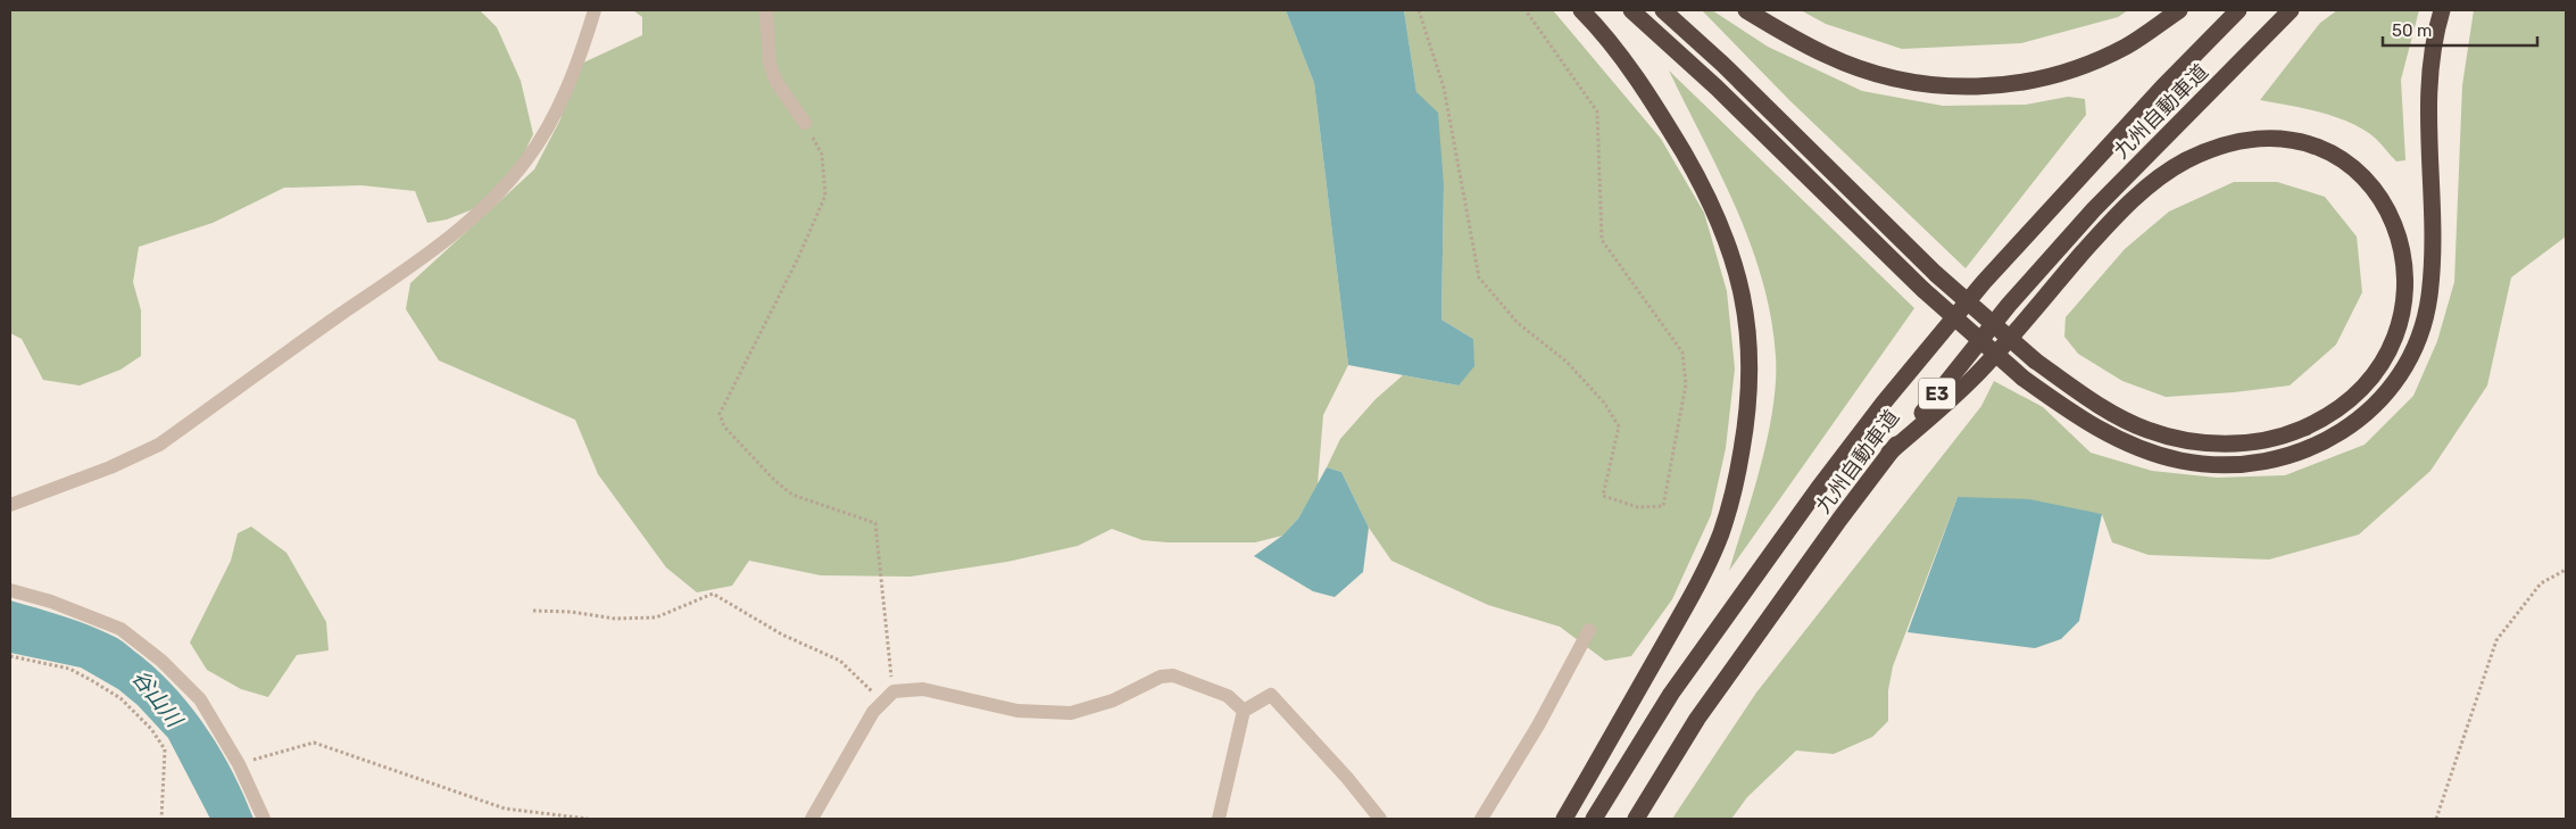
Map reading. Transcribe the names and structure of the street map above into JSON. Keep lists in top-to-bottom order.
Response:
{
  "streets": {
    "highway": ["九州自動車道", "E3"]
  },
  "water": ["谷山川"],
  "scale_bar": "50 m"
}
